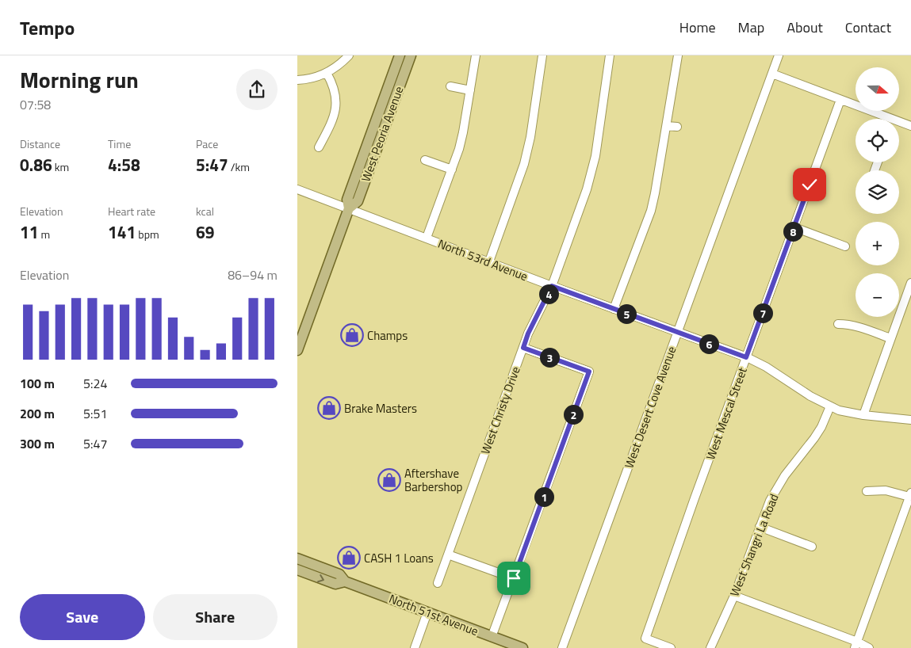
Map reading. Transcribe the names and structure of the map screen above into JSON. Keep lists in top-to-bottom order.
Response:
{
  "streets": {
    "main road": ["West Peoria Avenue", "North 51st Avenue"],
    "street": [
      "North 53rd Avenue",
      "West Desert Cove Avenue",
      "West Christy Drive",
      "West Mescal Street",
      "West Shangri La Road"
    ]
  },
  "crossings": [
    ["West Peoria Avenue", "North 53rd Avenue"],
    ["North 53rd Avenue", "West Desert Cove Avenue"],
    ["North 53rd Avenue", "West Christy Drive"],
    ["North 53rd Avenue", "West Mescal Street"],
    ["North 53rd Avenue", "West Shangri La Road"]
  ],
  "places": {
    "shop": [
      "Champs",
      "Brake Masters",
      "Aftershave Barbershop",
      "CASH 1 Loans"
    ]
  },
  "north": "right",
  "page": {
    "header": "Tempo",
    "nav": [
      "Home",
      "Map",
      "About",
      "Contact"
    ],
    "heading": ["Morning run", "07:58"],
    "map_buttons": ["+", "−"],
    "stats": [
      ["Distance", "0.86 km"],
      ["Time", "4:58"],
      ["Pace", "5:47 /km"],
      ["Elevation", "11 m"],
      ["Heart rate", "141 bpm"],
      ["kcal", "69"]
    ],
    "pins": [
      "8",
      "4",
      "7",
      "5",
      "6",
      "3",
      "2",
      "1"
    ],
    "chart": ["Elevation", "86–94 m"],
    "list": [
      {
        "name": "100 m",
        "note": "5:24"
      },
      {
        "name": "200 m",
        "note": "5:51"
      },
      {
        "name": "300 m",
        "note": "5:47"
      }
    ],
    "buttons": ["Save", "Share"]
  }
}
